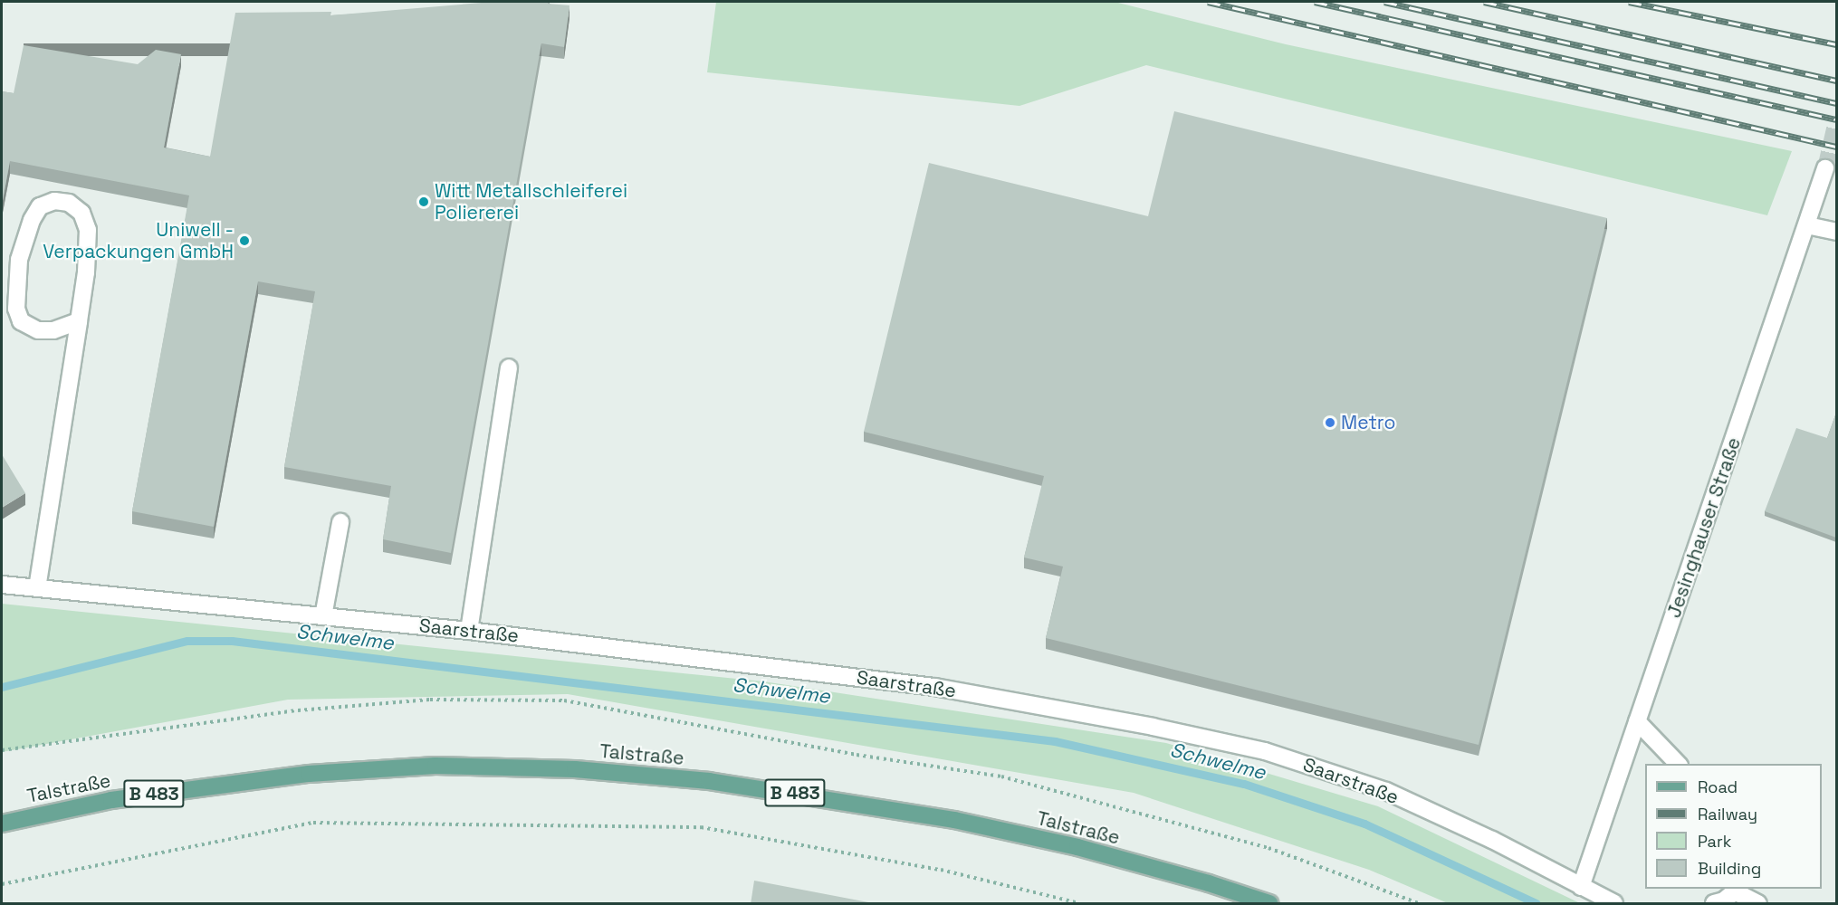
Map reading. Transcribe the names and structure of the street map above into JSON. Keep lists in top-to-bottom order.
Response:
{
  "streets": {
    "main road": ["Talstraße", "B 483"],
    "street": ["Jesinghauser Straße", "Saarstraße"]
  },
  "crossings": [
    ["Jesinghauser Straße", "Saarstraße"]
  ],
  "water": ["Schwelme"],
  "places": ["Witt Metallschleiferei Poliererei", "Uniwell - Verpackungen GmbH", "Metro"],
  "legend": [
    "Road",
    "Railway",
    "Park",
    "Building"
  ]
}
